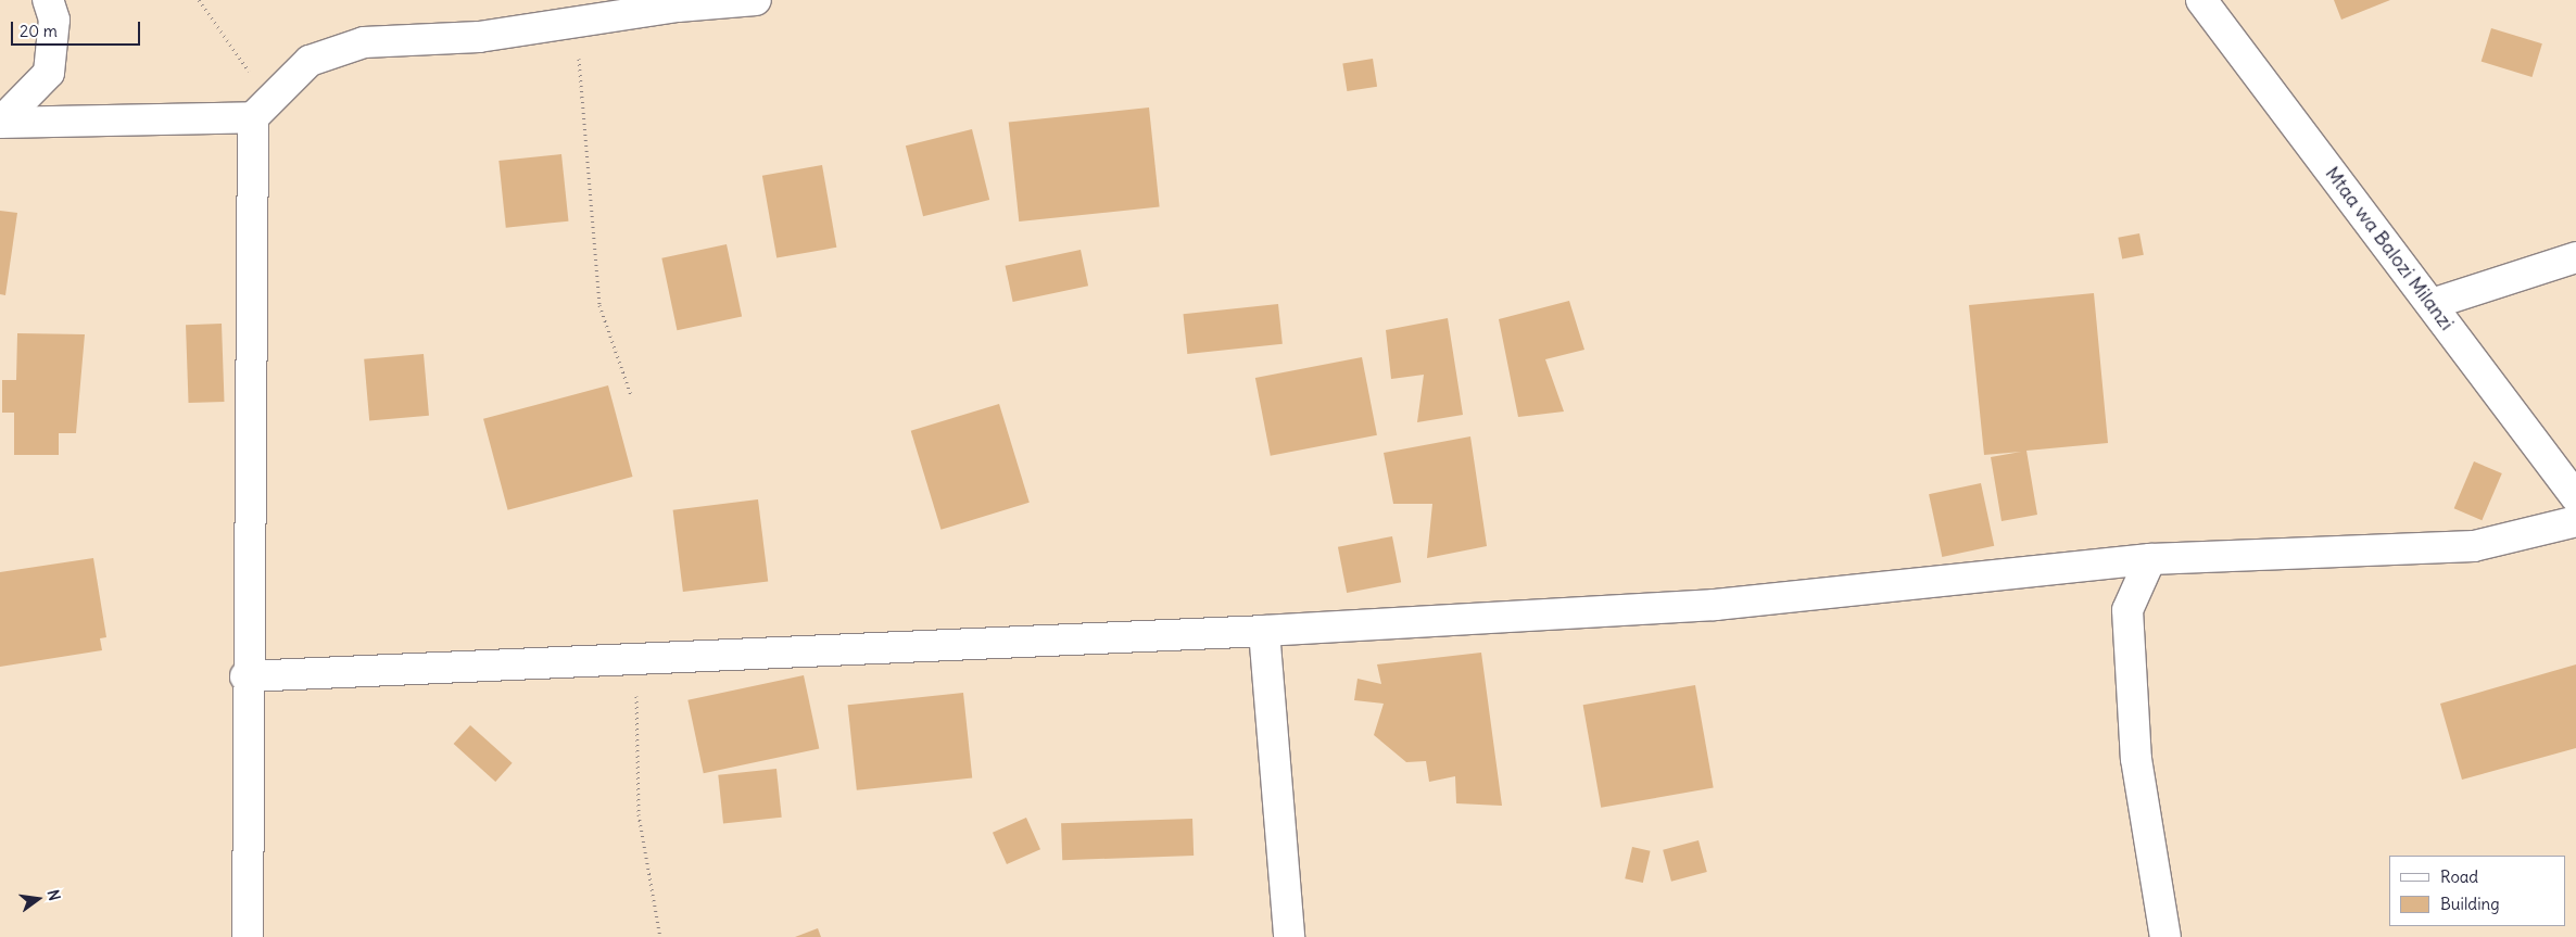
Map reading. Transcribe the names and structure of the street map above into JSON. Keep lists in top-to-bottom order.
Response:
{
  "streets": {
    "street": ["Mtaa wa Balozi Milanzi"]
  },
  "legend": ["Road", "Building"],
  "scale_bar": "20 m",
  "north": "right"
}
